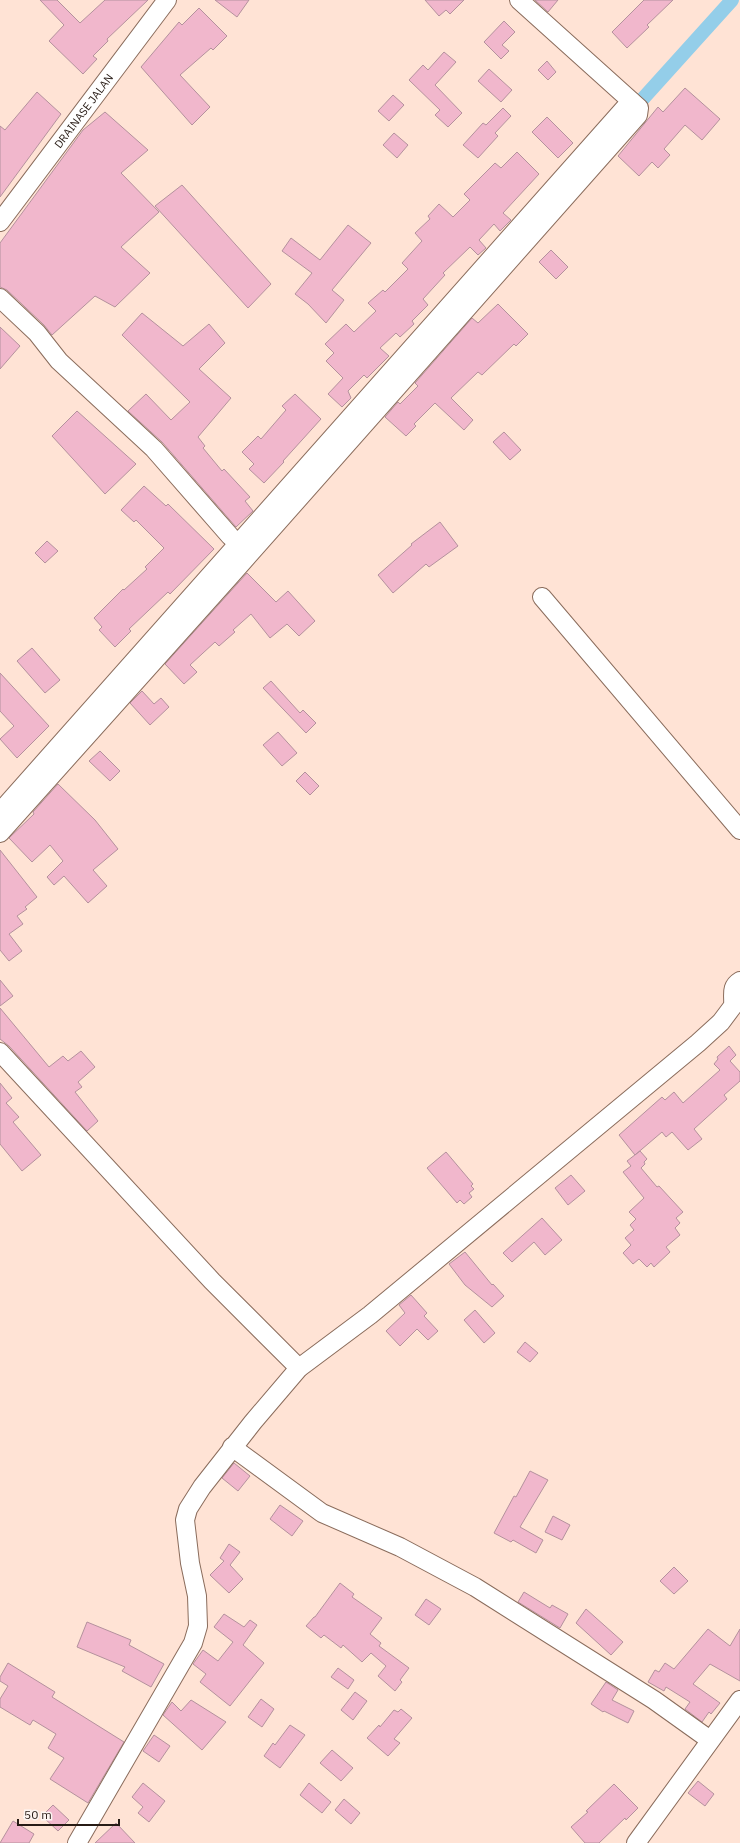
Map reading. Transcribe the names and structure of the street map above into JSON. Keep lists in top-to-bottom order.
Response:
{
  "streets": {
    "street": ["DRAINASE JALAN"]
  },
  "scale_bar": "50 m"
}
